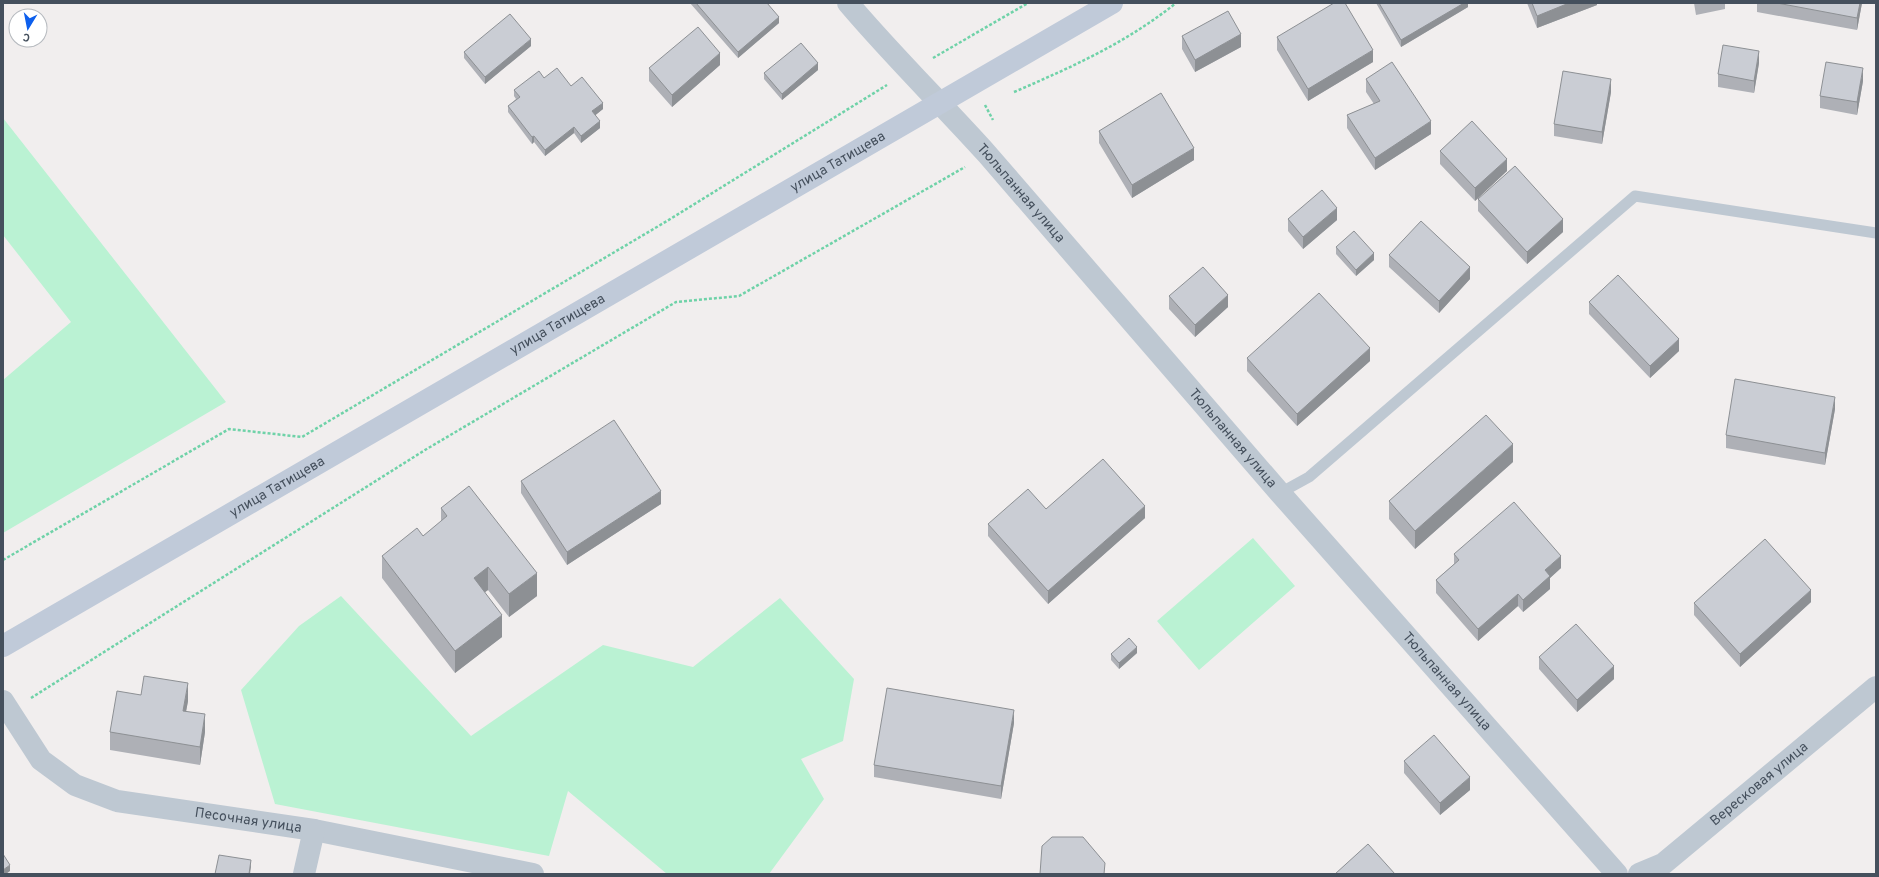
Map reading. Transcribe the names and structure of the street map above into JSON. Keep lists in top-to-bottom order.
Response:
{
  "streets": {
    "street": [
      "улица Татищева",
      "Тюльпанная улица",
      "Вересковая улица",
      "Песочная улица"
    ]
  },
  "crossings": [
    ["улица Татищева", "Тюльпанная улица"]
  ],
  "north": "bottom"
}
